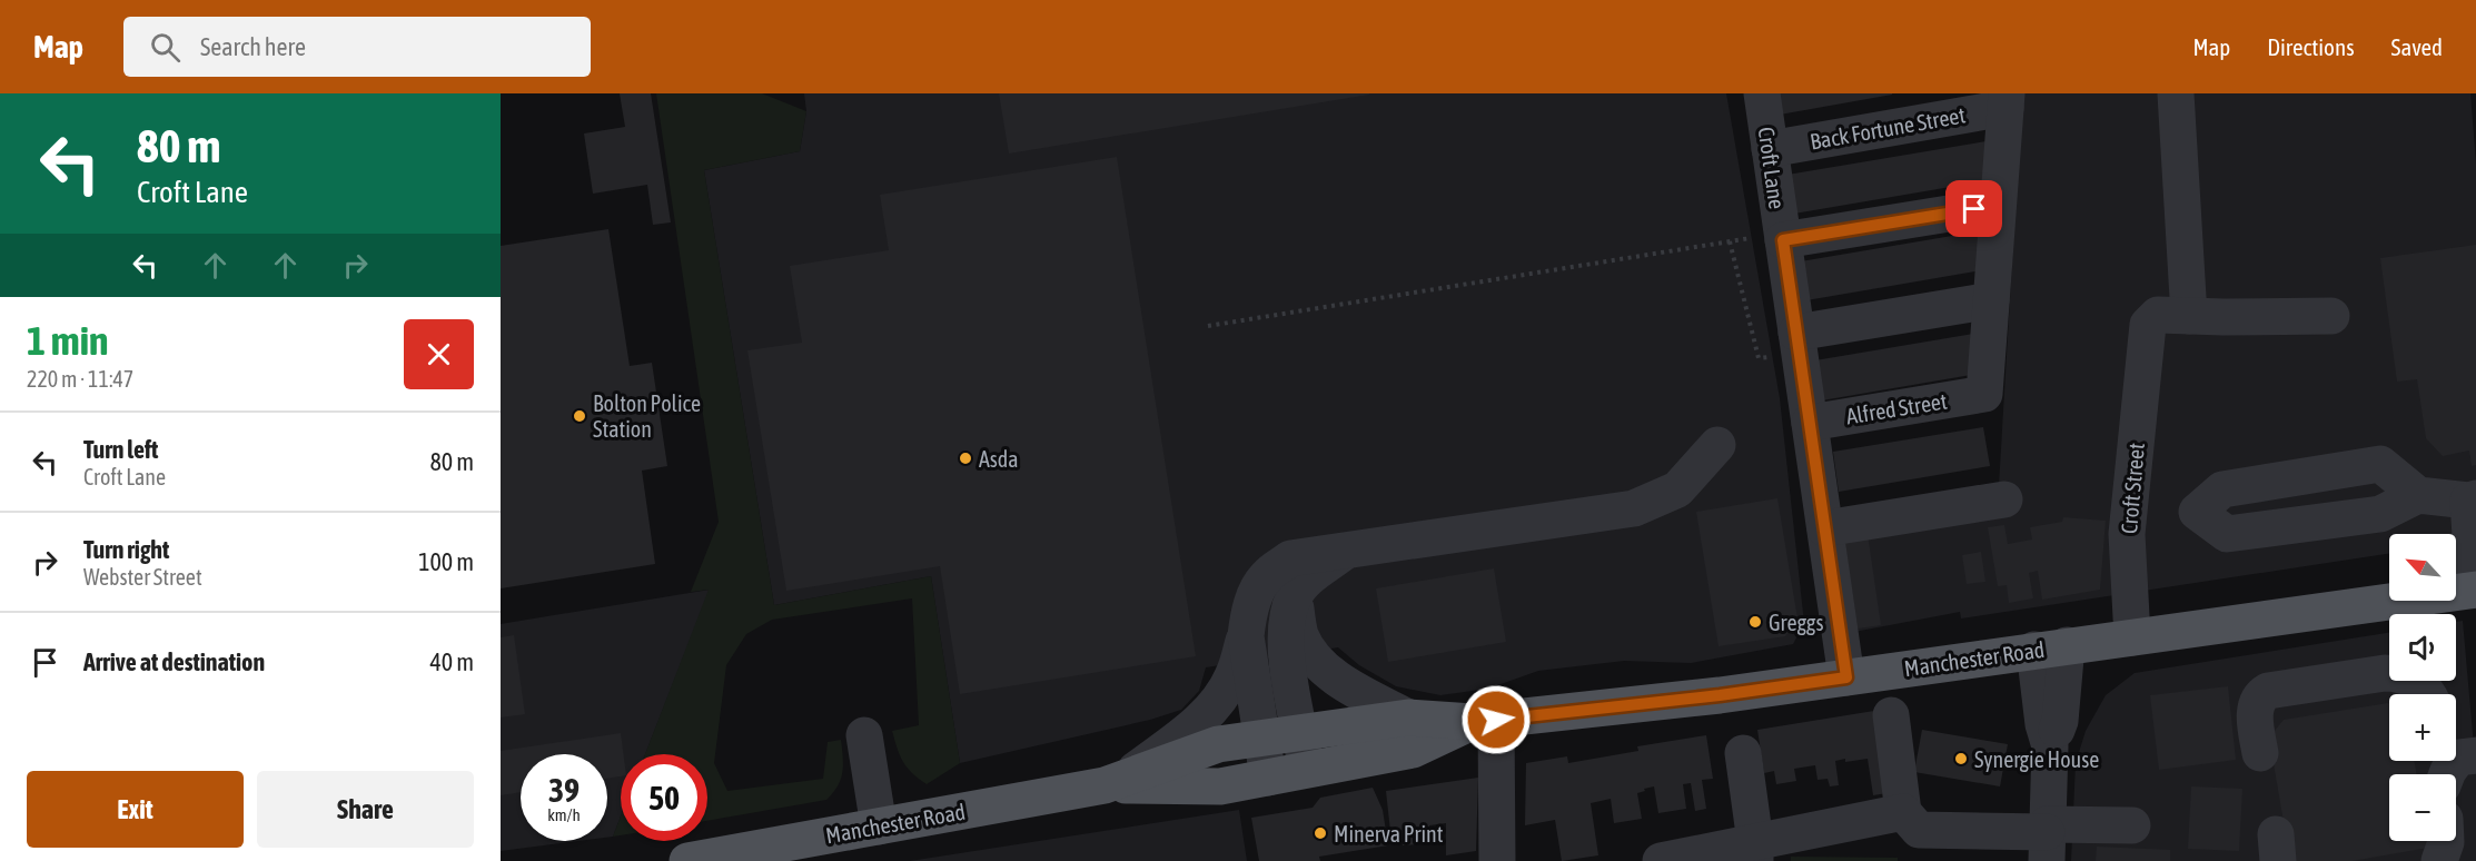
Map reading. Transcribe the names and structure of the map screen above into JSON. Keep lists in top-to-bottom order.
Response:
{
  "streets": {
    "main road": ["Manchester Road"],
    "street": [
      "Back Fortune Street",
      "Croft Lane",
      "Alfred Street",
      "Croft Street"
    ]
  },
  "crossings": [
    ["Back Fortune Street", "Croft Lane"],
    ["Croft Lane", "Alfred Street"],
    ["Croft Lane", "Manchester Road"],
    ["Croft Street", "Manchester Road"]
  ],
  "places": [
    "Bolton Police Station",
    "Asda",
    "Greggs",
    "Synergie House",
    "Minerva Print"
  ],
  "north": "top left",
  "page": {
    "header": "Map",
    "search": "Search here",
    "nav": ["Map", "Directions", "Saved"],
    "turn": ["80 m", "Croft Lane"],
    "heading": ["1 min", "220 m · 11:47"],
    "list": [
      {
        "name": "Turn left",
        "note": "Croft Lane",
        "value": "80 m"
      },
      {
        "name": "Turn right",
        "note": "Webster Street",
        "value": "100 m"
      },
      {
        "name": "Arrive at destination",
        "value": "40 m"
      }
    ],
    "map_buttons": ["+", "−"],
    "speed": "39 km/h",
    "limit": "50",
    "buttons": ["Exit", "Share"]
  }
}
